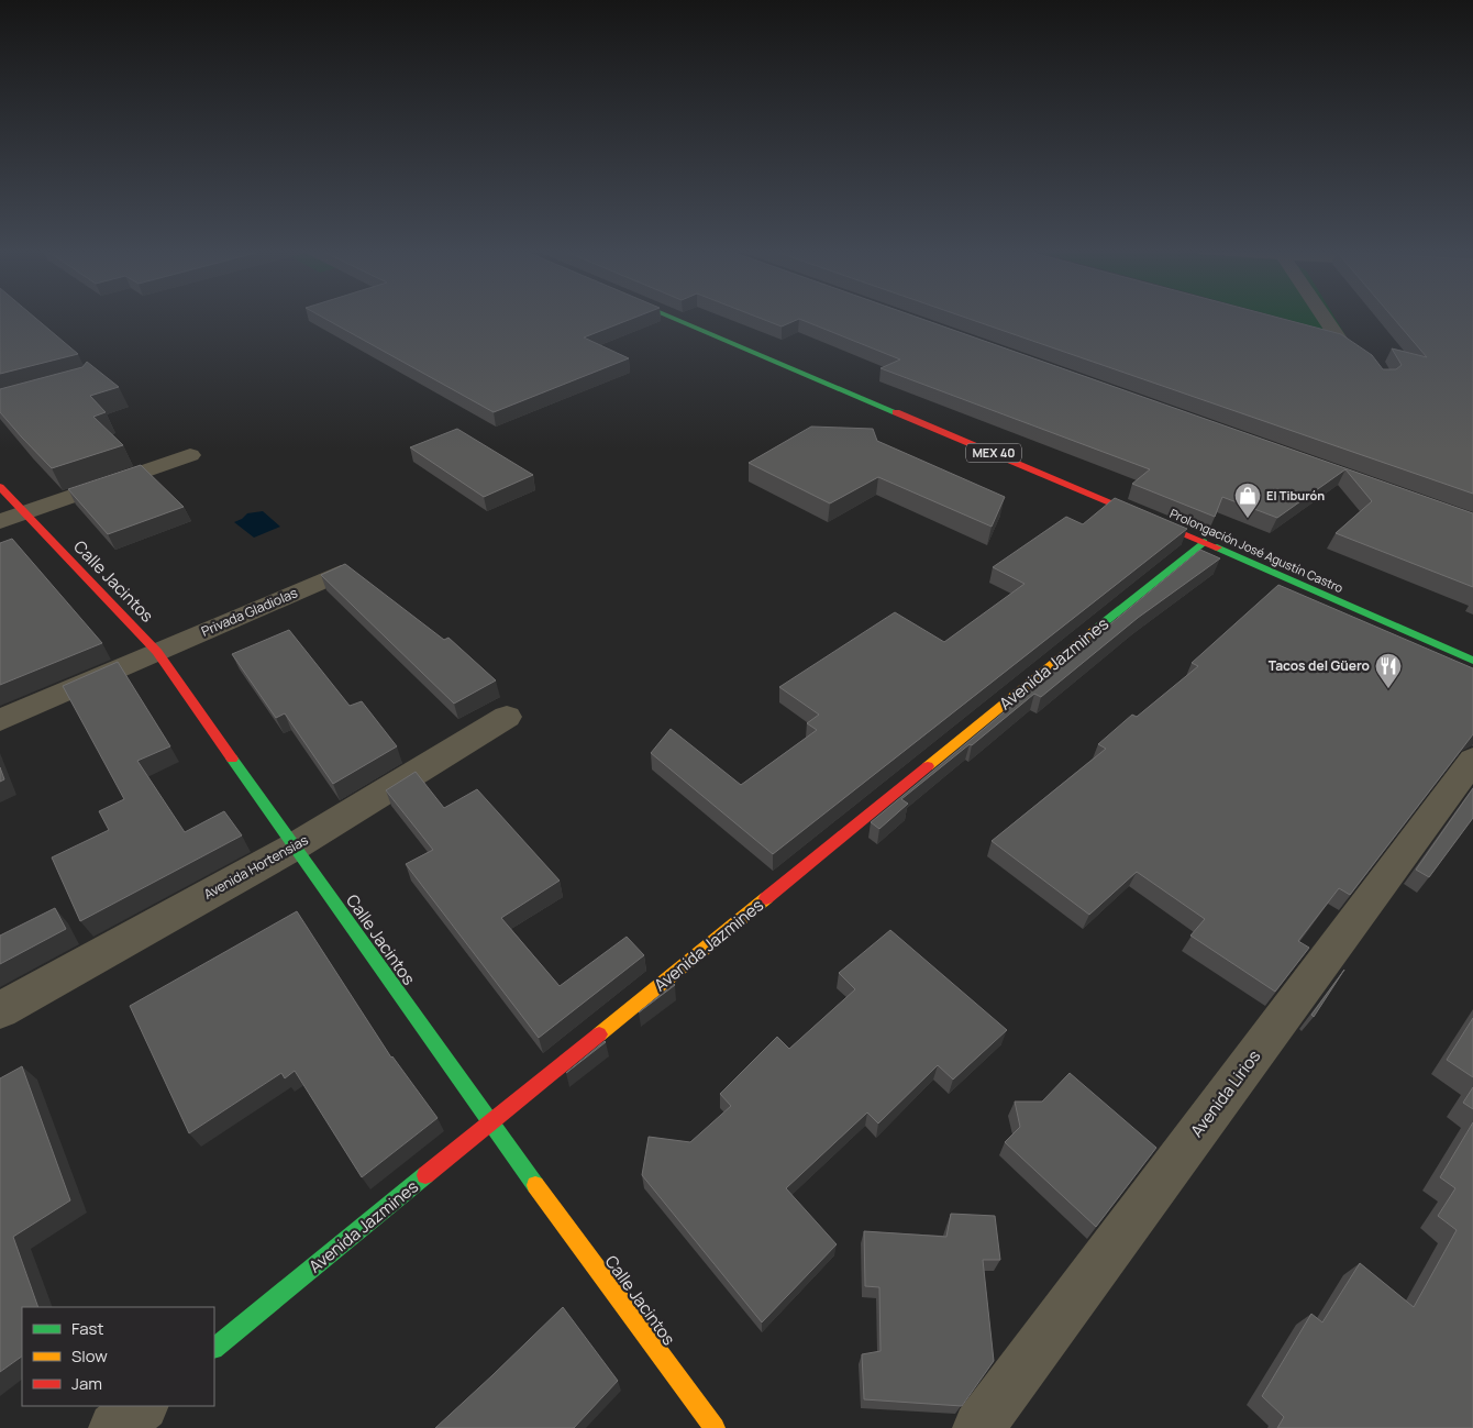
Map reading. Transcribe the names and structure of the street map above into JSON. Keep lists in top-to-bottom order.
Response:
{
  "streets": {
    "main road": [
      "MEX 40",
      "Prolongación José Agustín Castro",
      "Calle Jacintos",
      "Avenida Jazmines"
    ],
    "street": ["Privada Gladiolas", "Avenida Hortensias", "Avenida Lirios"]
  },
  "crossings": [
    ["Prolongación José Agustín Castro", "Avenida Jazmines"],
    ["Calle Jacintos", "Privada Gladiolas"],
    ["Calle Jacintos", "Avenida Jazmines"],
    ["Calle Jacintos", "Avenida Hortensias"]
  ],
  "places": {
    "shop": ["El Tiburón"],
    "restaurant": ["Tacos del Güero"]
  },
  "legend": ["Fast", "Slow", "Jam"]
}
